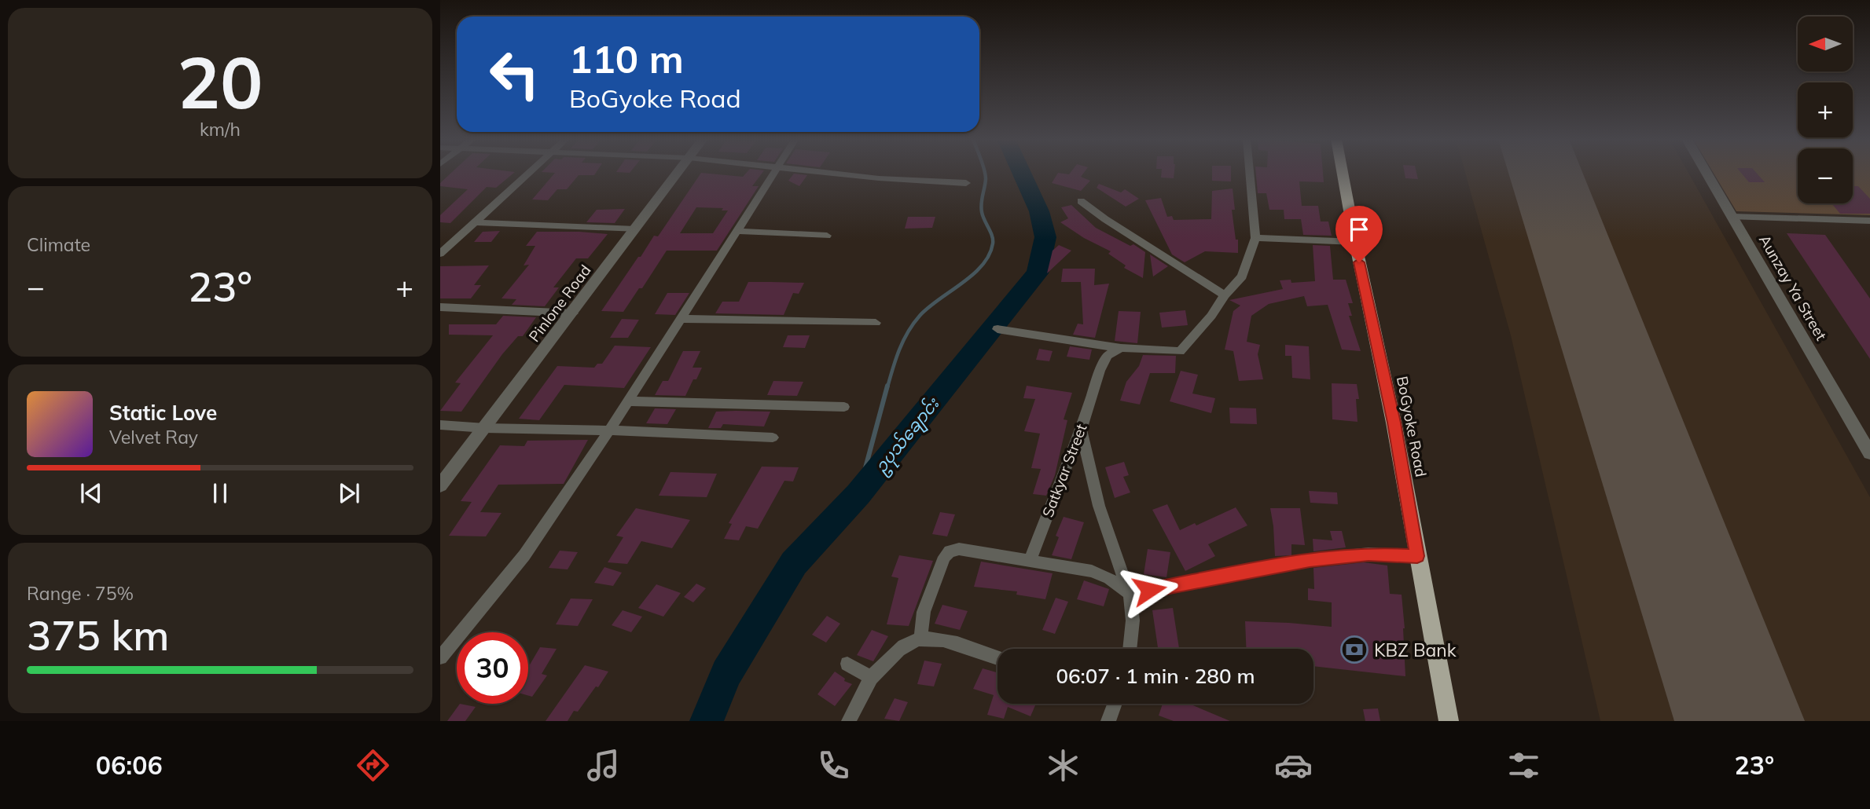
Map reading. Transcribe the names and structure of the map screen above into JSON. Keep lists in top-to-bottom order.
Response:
{
  "streets": {
    "highway": ["BoGyoke Road"],
    "street": ["Aunzay Ya Street", "Pinlone Road", "Satkyar Street"]
  },
  "water": ["ဥပုသ်ချောင်း"],
  "places": {
    "bank": ["KBZ Bank"]
  },
  "north": "left",
  "page": {
    "tile": [
      ["20", "km/h"],
      "Climate",
      ["Range · 75%", "375 km"]
    ],
    "map_buttons": ["+", "−"],
    "turn": ["110 m", "BoGyoke Road"],
    "heat": ["−", "23°", "+"],
    "song": ["Static Love", "Velvet Ray"],
    "limit": "30",
    "trip": "06:07 · 1 min · 280 m",
    "tabs": ["06:06", "23°"]
  }
}
